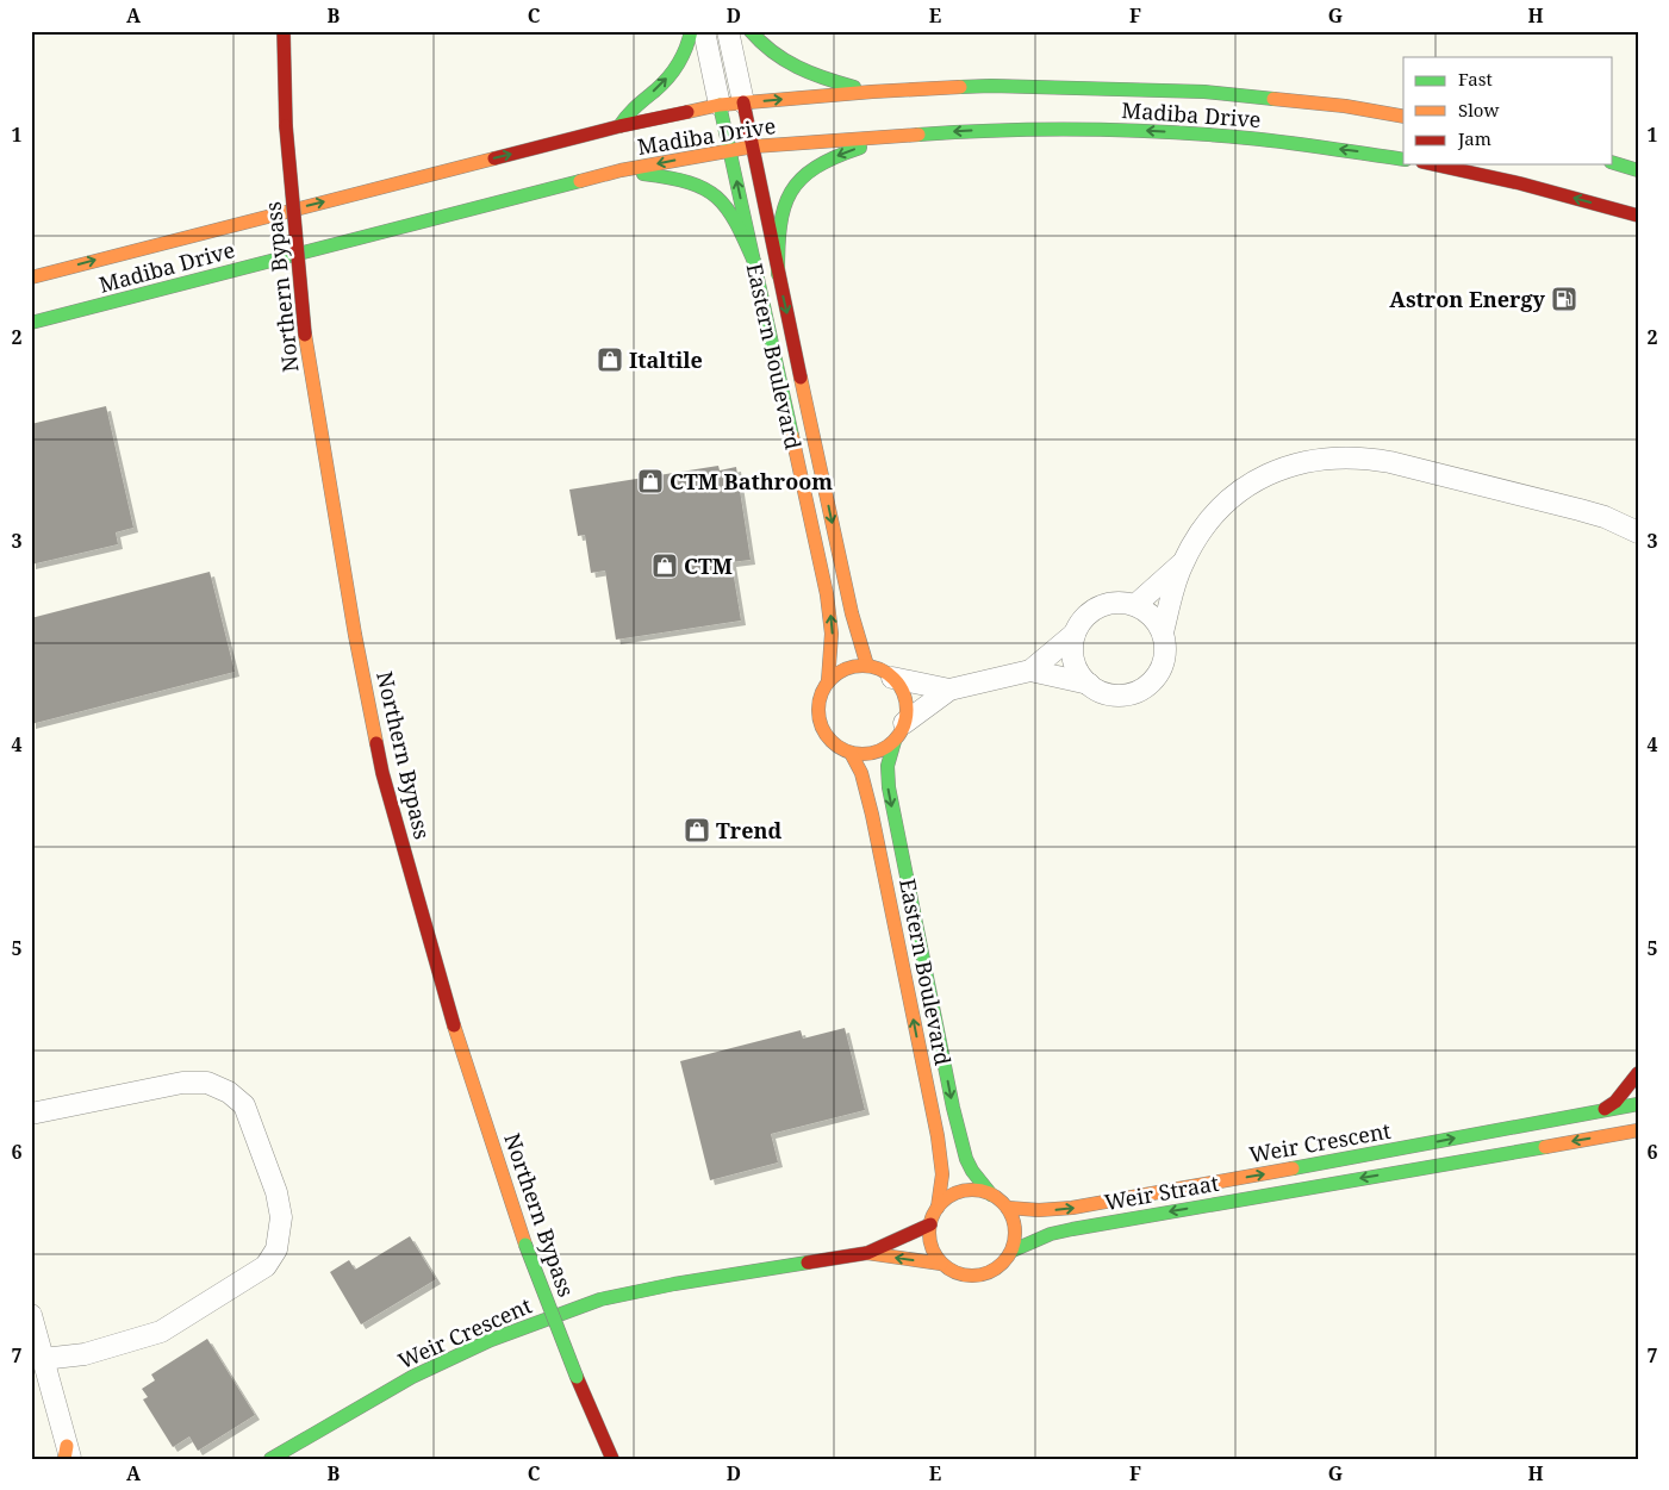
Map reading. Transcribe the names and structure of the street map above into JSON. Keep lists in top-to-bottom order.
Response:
{
  "streets": {
    "main road": [
      "Madiba Drive",
      "Northern Bypass",
      "Eastern Boulevard",
      "Weir Crescent",
      "Weir Straat"
    ]
  },
  "crossings": [
    ["Madiba Drive", "Eastern Boulevard"],
    ["Eastern Boulevard", "Weir Crescent"],
    ["Eastern Boulevard", "Weir Straat"],
    ["Weir Crescent", "Weir Straat"]
  ],
  "one_way": ["Weir Crescent", "Weir Straat"],
  "places": {
    "fuel station": ["Astron Energy"],
    "shop": [
      "Italtile",
      "CTM Bathroom",
      "CTM",
      "Trend"
    ]
  },
  "legend": ["Fast", "Slow", "Jam"],
  "grid": {
    "columns": [
      "A",
      "B",
      "C",
      "D",
      "E",
      "F",
      "G",
      "H"
    ],
    "rows": [
      "1",
      "2",
      "3",
      "4",
      "5",
      "6",
      "7"
    ]
  }
}
